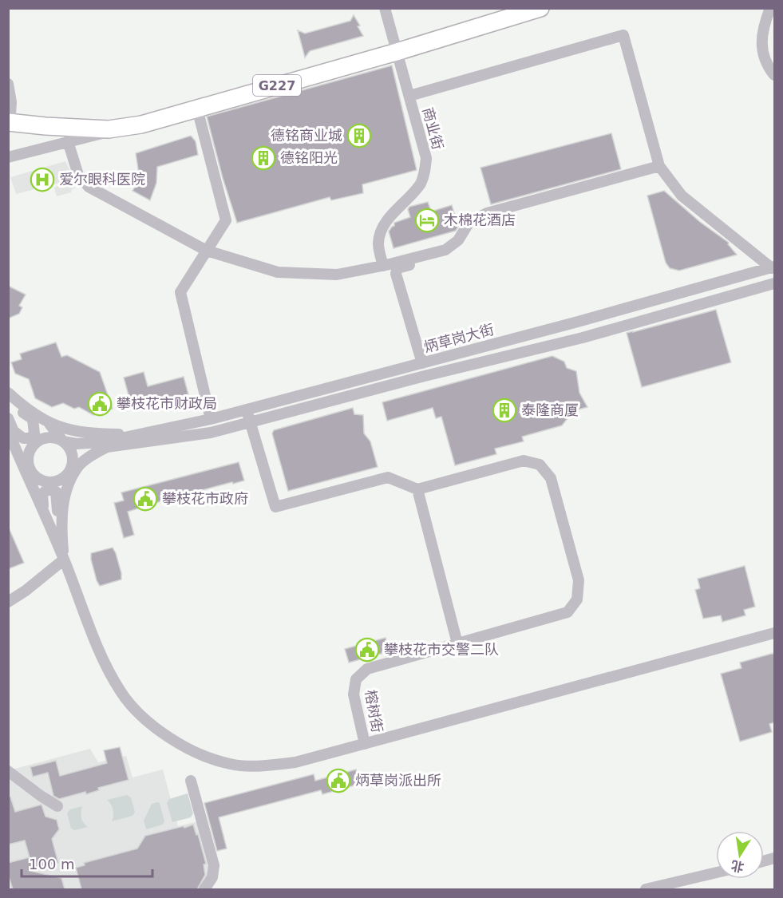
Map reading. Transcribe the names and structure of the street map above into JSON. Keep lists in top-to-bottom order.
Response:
{
  "streets": {
    "highway": ["G227"],
    "street": ["商业街", "炳草岗大街", "榕树街"]
  },
  "crossings": [
    ["G227", "商业街"]
  ],
  "places": {
    "building": ["德铭商业城", "德铭阳光", "泰隆商厦"],
    "hospital": ["爱尔眼科医院"],
    "hotel": ["木棉花酒店"],
    "public building": [
      "攀枝花市财政局",
      "攀枝花市政府",
      "攀枝花市交警二队",
      "炳草岗派出所"
    ]
  },
  "scale_bar": "100 m",
  "north": "bottom"
}
